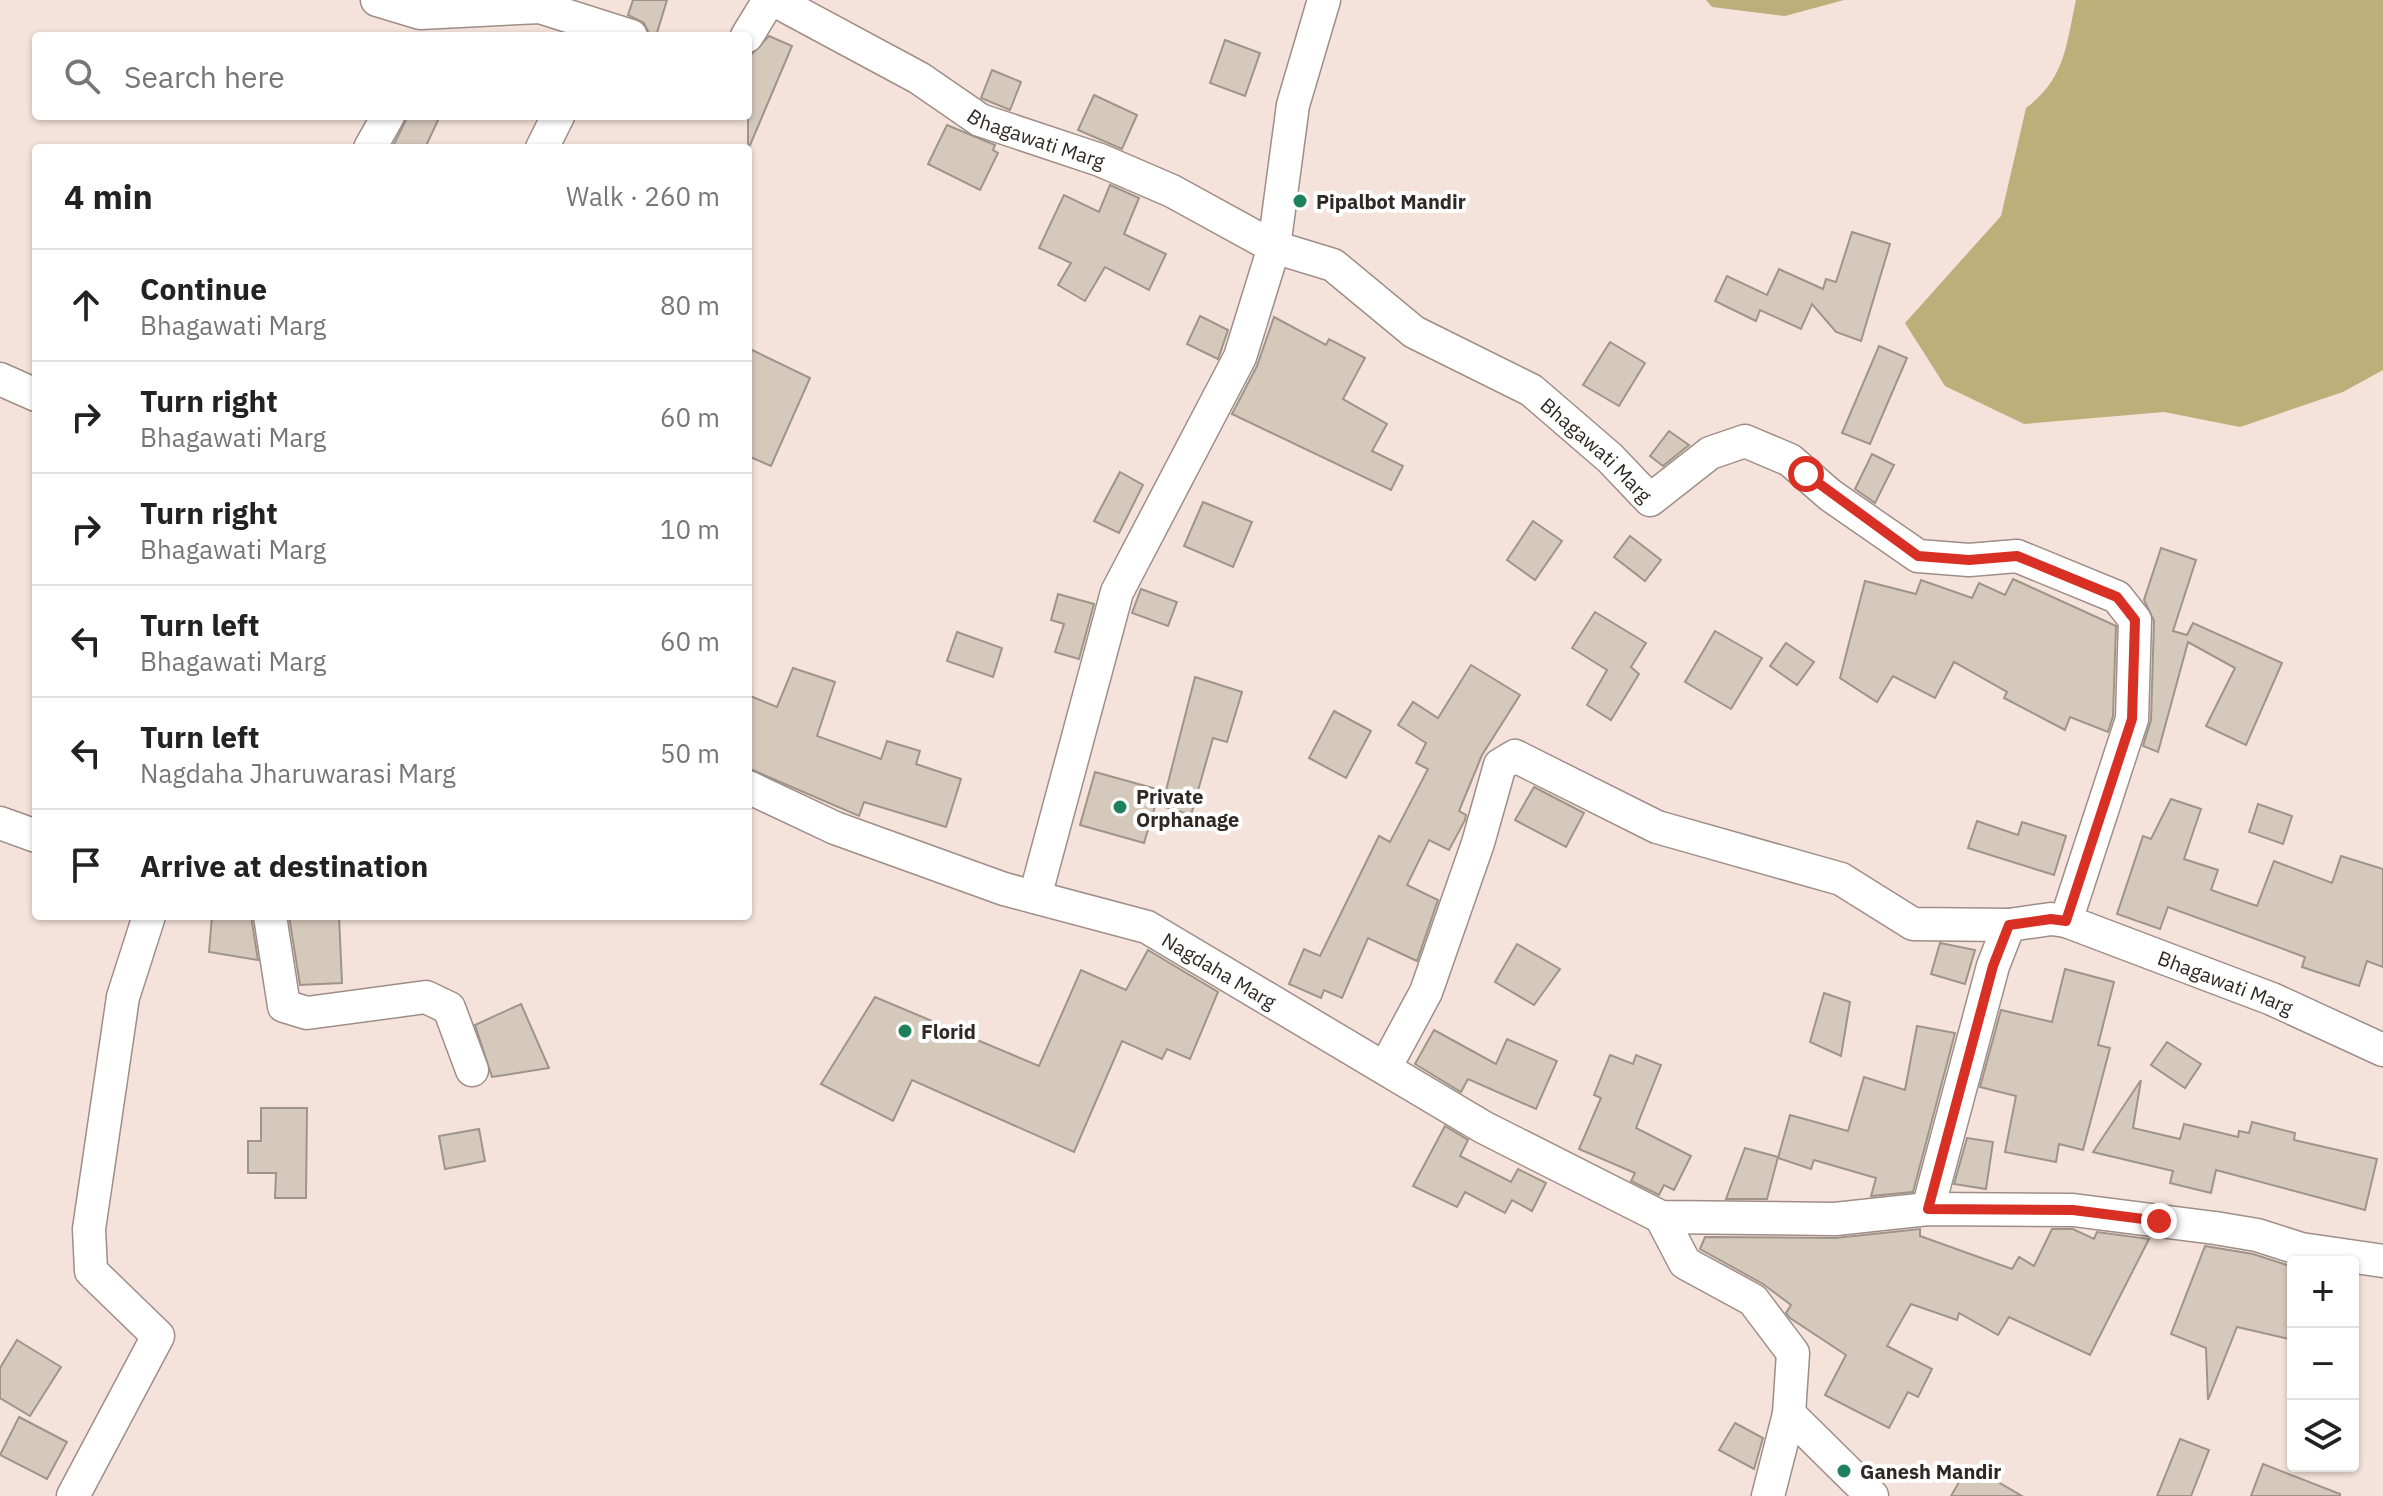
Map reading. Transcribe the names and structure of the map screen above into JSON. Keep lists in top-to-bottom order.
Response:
{
  "streets": {
    "street": ["Bhagawati Marg", "Nagdaha Marg"]
  },
  "crossings": [
    ["Bhagawati Marg", "Nagdaha Marg"]
  ],
  "places": [
    "Pipalbot Mandir",
    "Private Orphanage",
    "Florid",
    "Ganesh Mandir"
  ],
  "page": {
    "search": "Search here",
    "heading": ["4 min", "Walk · 260 m"],
    "list": [
      ["Continue", "Bhagawati Marg", "80 m"],
      ["Turn right", "Bhagawati Marg", "60 m"],
      ["Turn right", "Bhagawati Marg", "10 m"],
      ["Turn left", "Bhagawati Marg", "60 m"],
      ["Turn left", "Nagdaha Jharuwarasi Marg", "50 m"],
      "Arrive at destination"
    ],
    "map_buttons": ["+", "−"]
  }
}
